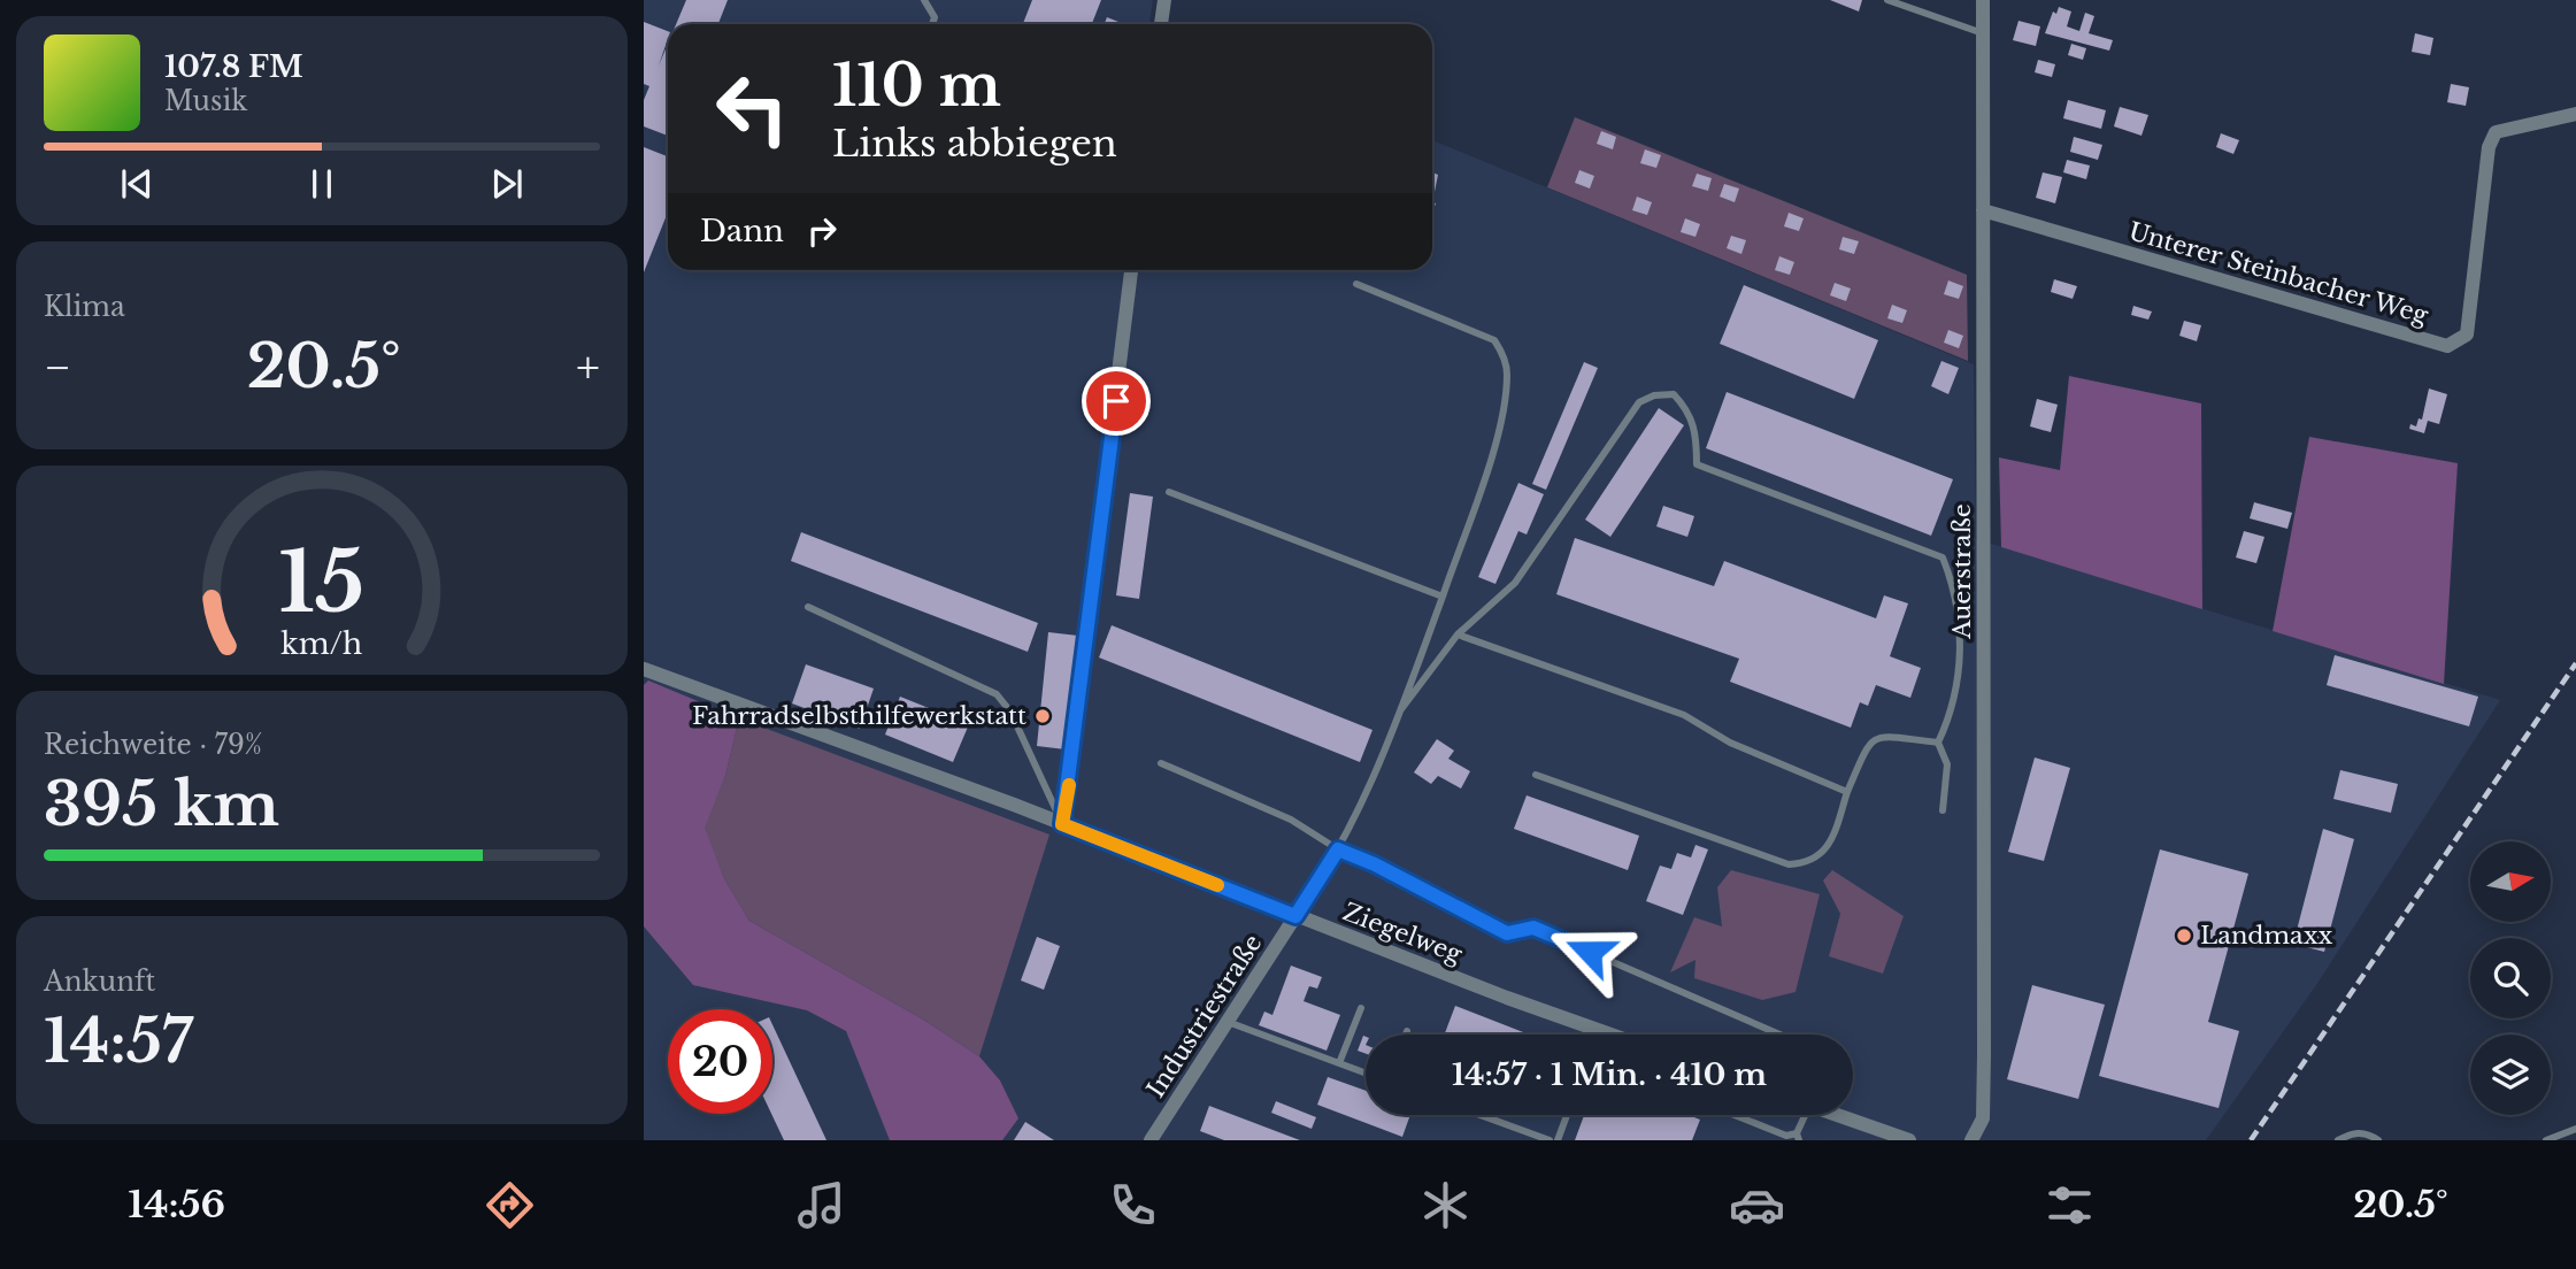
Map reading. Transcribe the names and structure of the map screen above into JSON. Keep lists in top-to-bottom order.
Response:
{
  "streets": {
    "street": [
      "Unterer Steinbacher Weg",
      "Auerstraße",
      "Ziegelweg",
      "Industriestraße"
    ]
  },
  "crossings": [
    ["Unterer Steinbacher Weg", "Auerstraße"],
    ["Ziegelweg", "Industriestraße"]
  ],
  "places": ["Fahrradselbsthilfewerkstatt", "Landmaxx"],
  "north": "right",
  "page": {
    "turn": ["110 m", "Links abbiegen"],
    "song": ["107.8 FM", "Musik"],
    "then": "Dann",
    "tile": [
      "Klima",
      ["Reichweite · 79%", "395 km"],
      ["Ankunft", "14:57"]
    ],
    "heat": ["−", "20.5°", "+"],
    "limit": "20",
    "trip": "14:57 · 1 Min. · 410 m",
    "tabs": ["14:56", "20.5°"],
    "gauge": ["15", "km/h"]
  }
}
